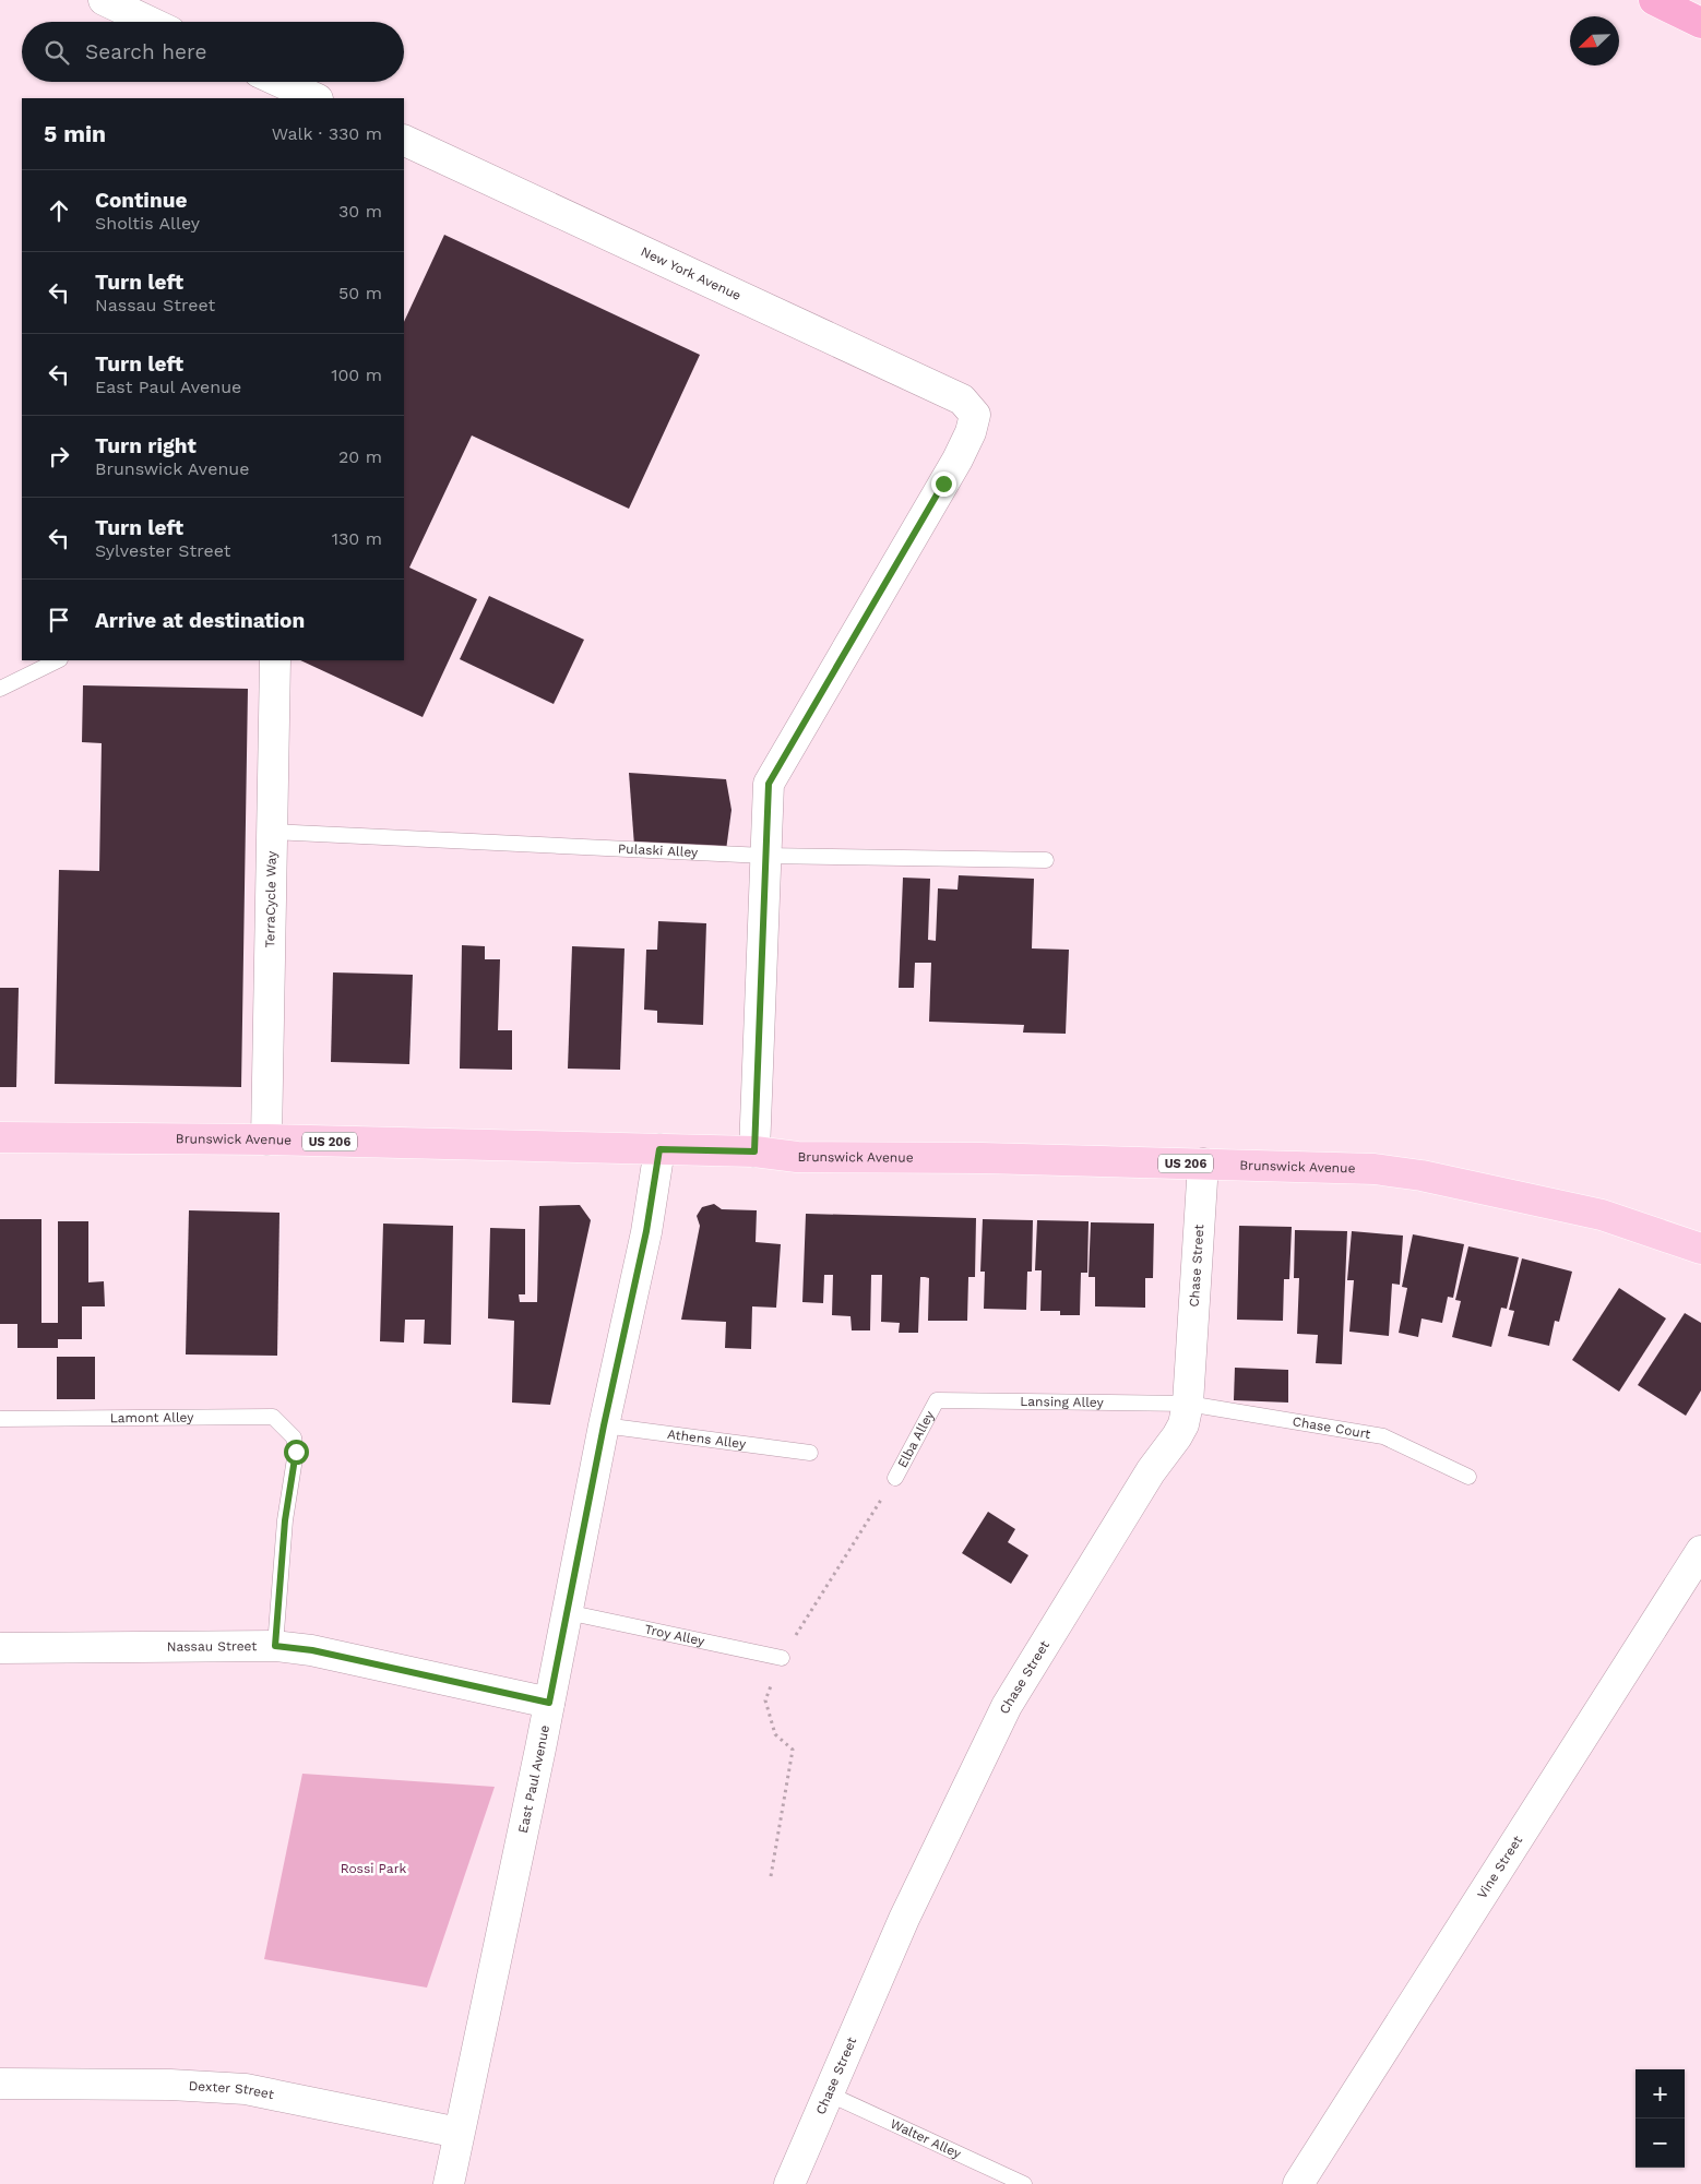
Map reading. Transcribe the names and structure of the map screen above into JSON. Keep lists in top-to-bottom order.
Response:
{
  "streets": {
    "main road": ["Brunswick Avenue", "US 206"],
    "street": [
      "New York Avenue",
      "TerraCycle Way",
      "Chase Street",
      "Nassau Street",
      "East Paul Avenue",
      "Vine Street",
      "Dexter Street"
    ],
    "lane": [
      "Pulaski Alley",
      "Lansing Alley",
      "Lamont Alley",
      "Chase Court",
      "Athens Alley",
      "Elba Alley",
      "Troy Alley",
      "Walter Alley"
    ]
  },
  "crossings": [
    ["New York Avenue", "Pulaski Alley"],
    ["Pulaski Alley", "TerraCycle Way"],
    ["TerraCycle Way", "Brunswick Avenue"],
    ["Brunswick Avenue", "Chase Street"],
    ["Brunswick Avenue", "East Paul Avenue"],
    ["Chase Street", "Lansing Alley"],
    ["Chase Street", "Chase Court"],
    ["Chase Street", "Walter Alley"],
    ["Lansing Alley", "Chase Court"],
    ["Lansing Alley", "Elba Alley"],
    ["Lamont Alley", "Nassau Street"],
    ["Athens Alley", "East Paul Avenue"],
    ["Troy Alley", "East Paul Avenue"],
    ["Nassau Street", "East Paul Avenue"],
    ["East Paul Avenue", "Dexter Street"]
  ],
  "parks": ["Rossi Park"],
  "north": "bottom left",
  "page": {
    "search": "Search here",
    "heading": ["5 min", "Walk · 330 m"],
    "list": [
      ["Continue", "Sholtis Alley", "30 m"],
      ["Turn left", "Nassau Street", "50 m"],
      ["Turn left", "East Paul Avenue", "100 m"],
      ["Turn right", "Brunswick Avenue", "20 m"],
      ["Turn left", "Sylvester Street", "130 m"],
      "Arrive at destination"
    ],
    "map_buttons": ["+", "−"]
  }
}
